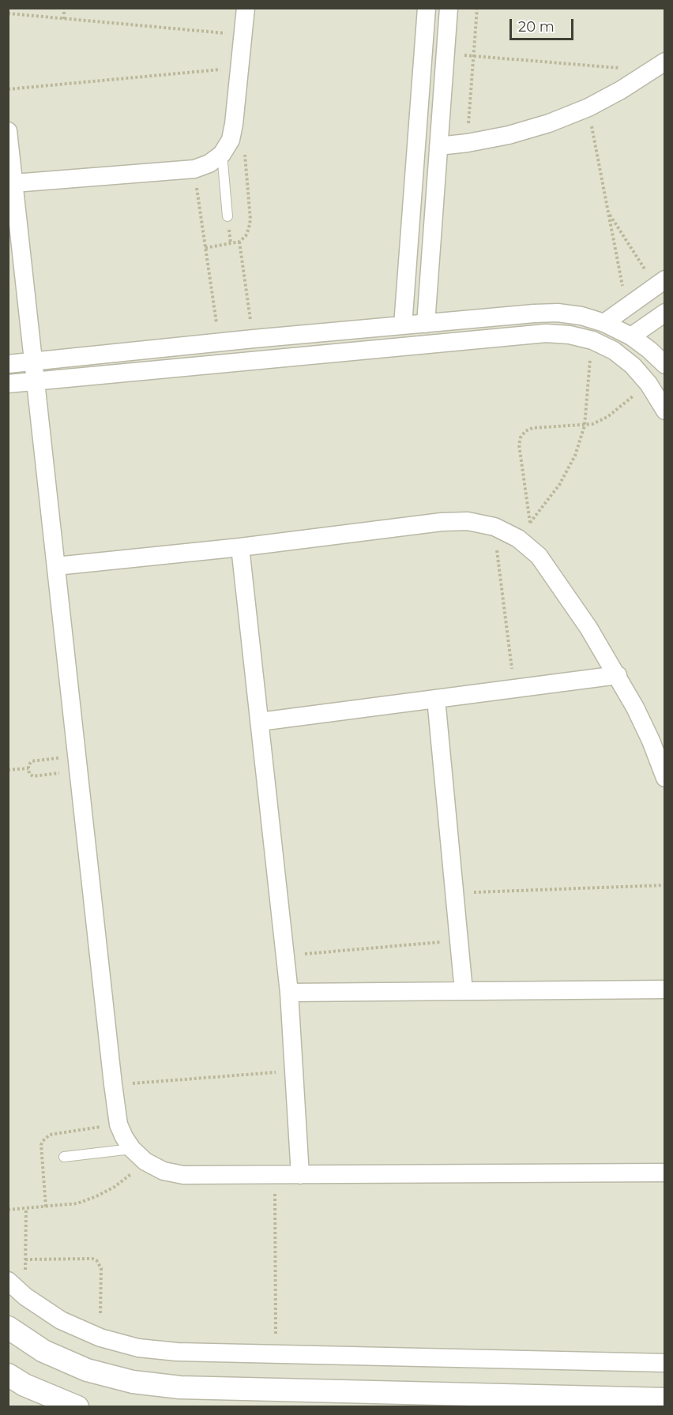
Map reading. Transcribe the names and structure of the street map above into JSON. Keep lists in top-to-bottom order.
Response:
{
  "scale_bar": "20 m"
}
